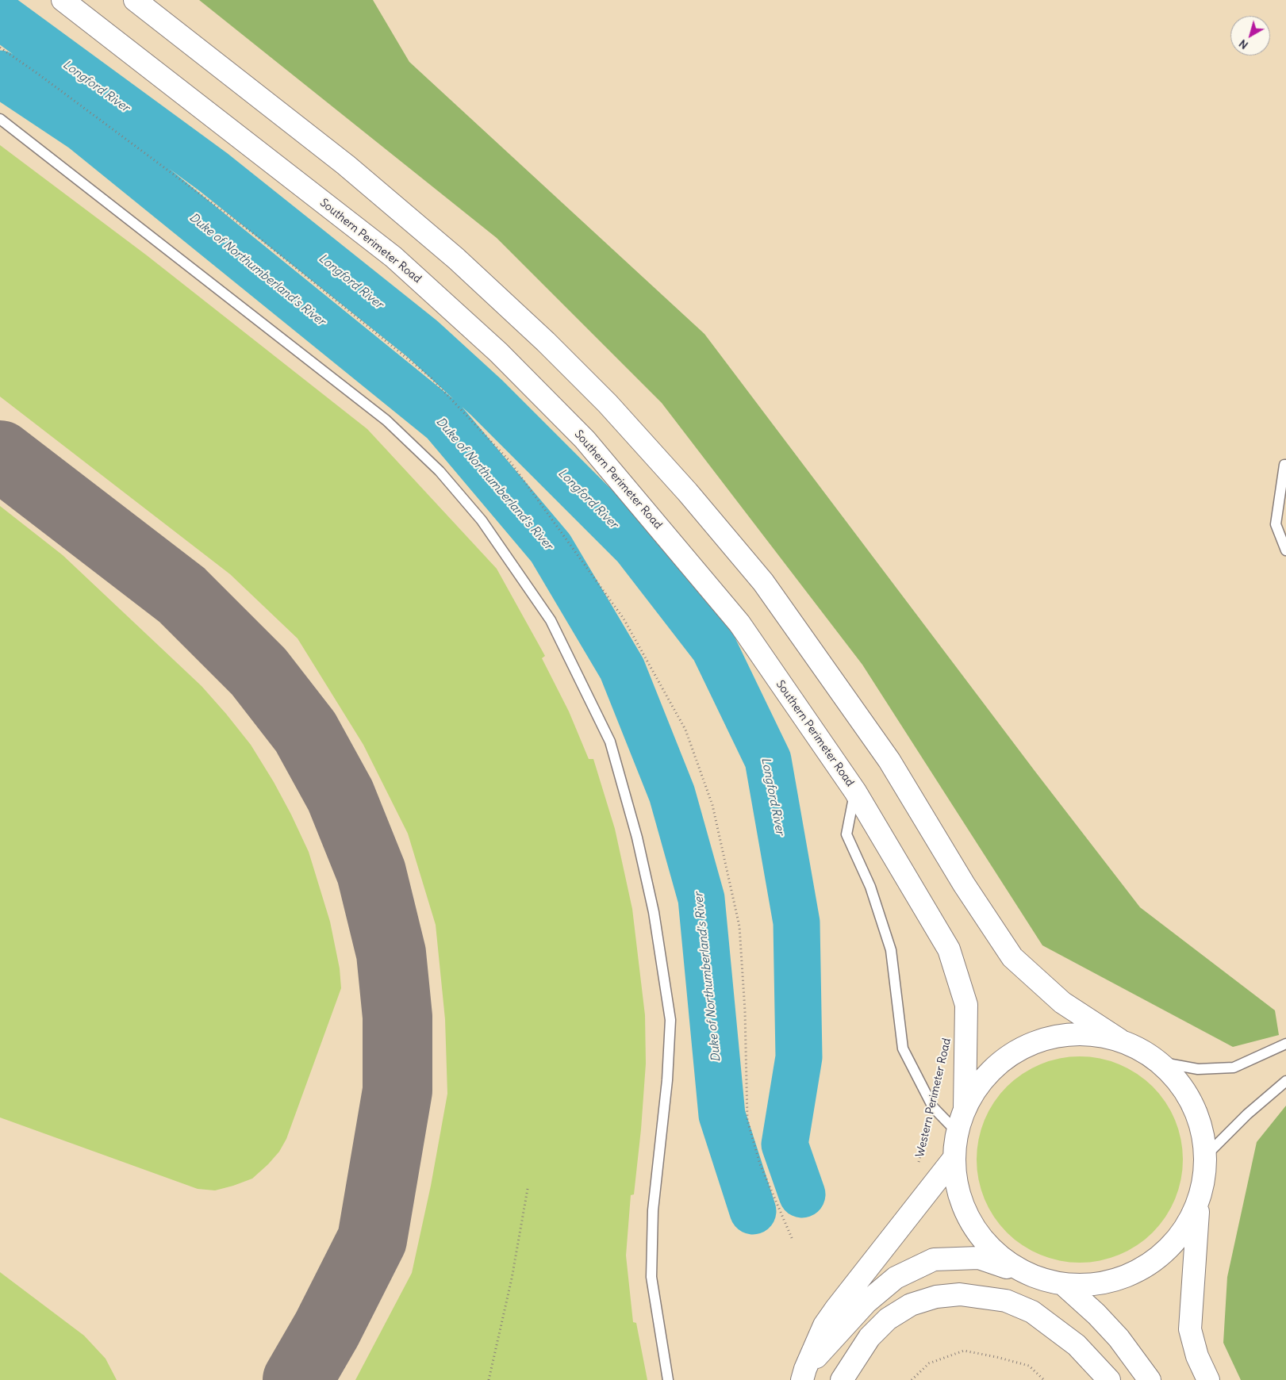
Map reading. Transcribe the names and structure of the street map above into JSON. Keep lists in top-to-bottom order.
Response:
{
  "streets": {
    "street": ["Southern Perimeter Road"],
    "path": ["Western Perimeter Road"]
  },
  "water": ["Longford River", "Duke of Northumberland's River"],
  "north": "bottom left"
}
